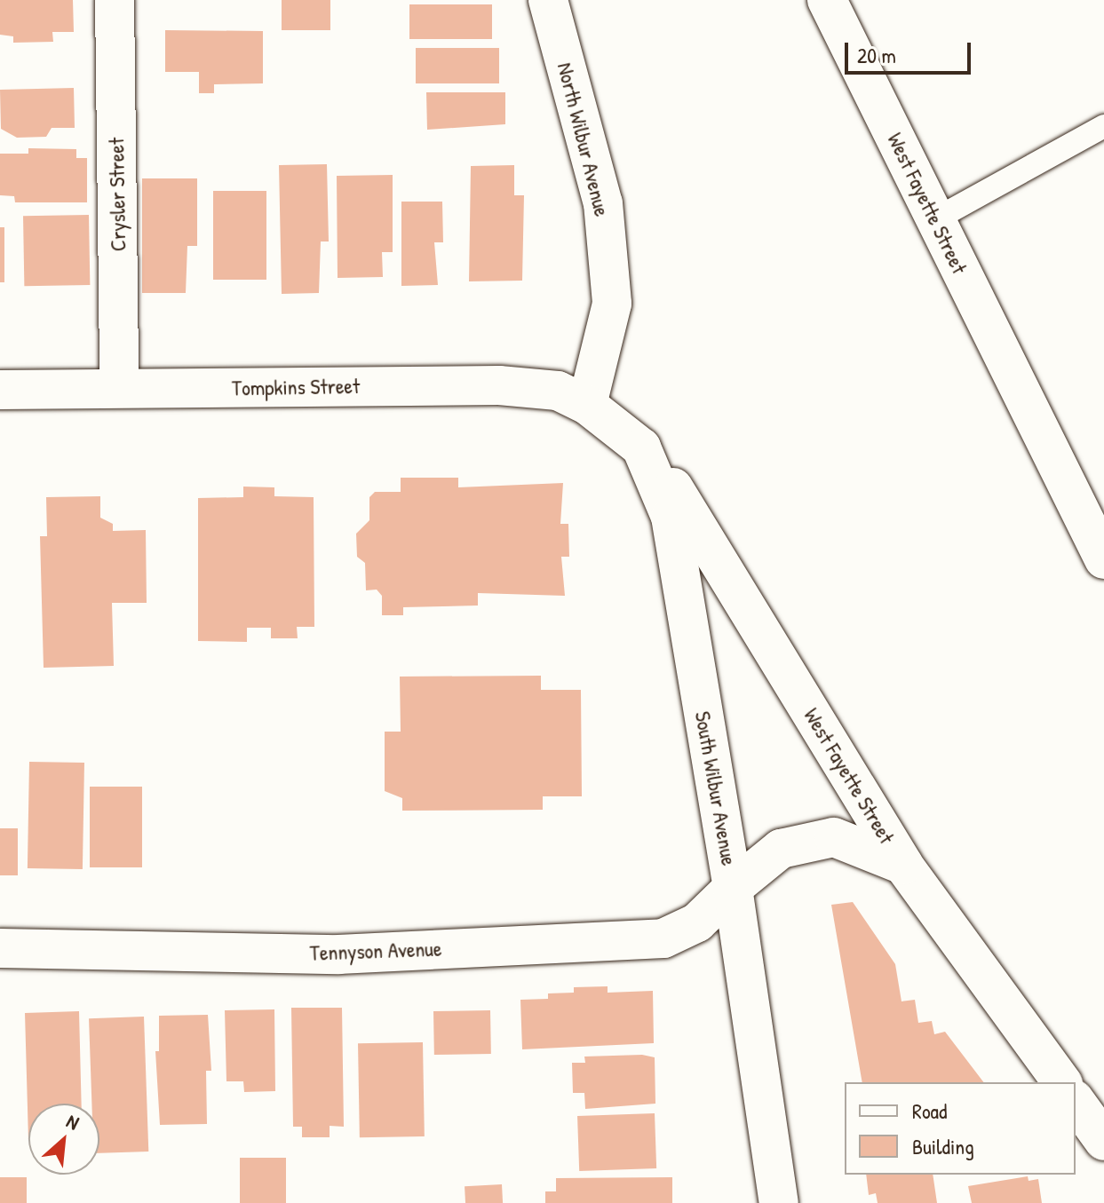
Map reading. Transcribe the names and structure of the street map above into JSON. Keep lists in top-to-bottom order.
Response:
{
  "streets": {
    "street": [
      "North Wilbur Avenue",
      "Crysler Street",
      "West Fayette Street",
      "Tompkins Street",
      "South Wilbur Avenue",
      "Tennyson Avenue"
    ]
  },
  "crossings": [
    ["North Wilbur Avenue", "Tompkins Street"],
    ["North Wilbur Avenue", "South Wilbur Avenue"],
    ["Crysler Street", "Tompkins Street"],
    ["West Fayette Street", "South Wilbur Avenue"],
    ["West Fayette Street", "Tennyson Avenue"],
    ["Tompkins Street", "South Wilbur Avenue"],
    ["South Wilbur Avenue", "Tennyson Avenue"]
  ],
  "legend": ["Road", "Building"],
  "scale_bar": "20 m",
  "north": "top right"
}
